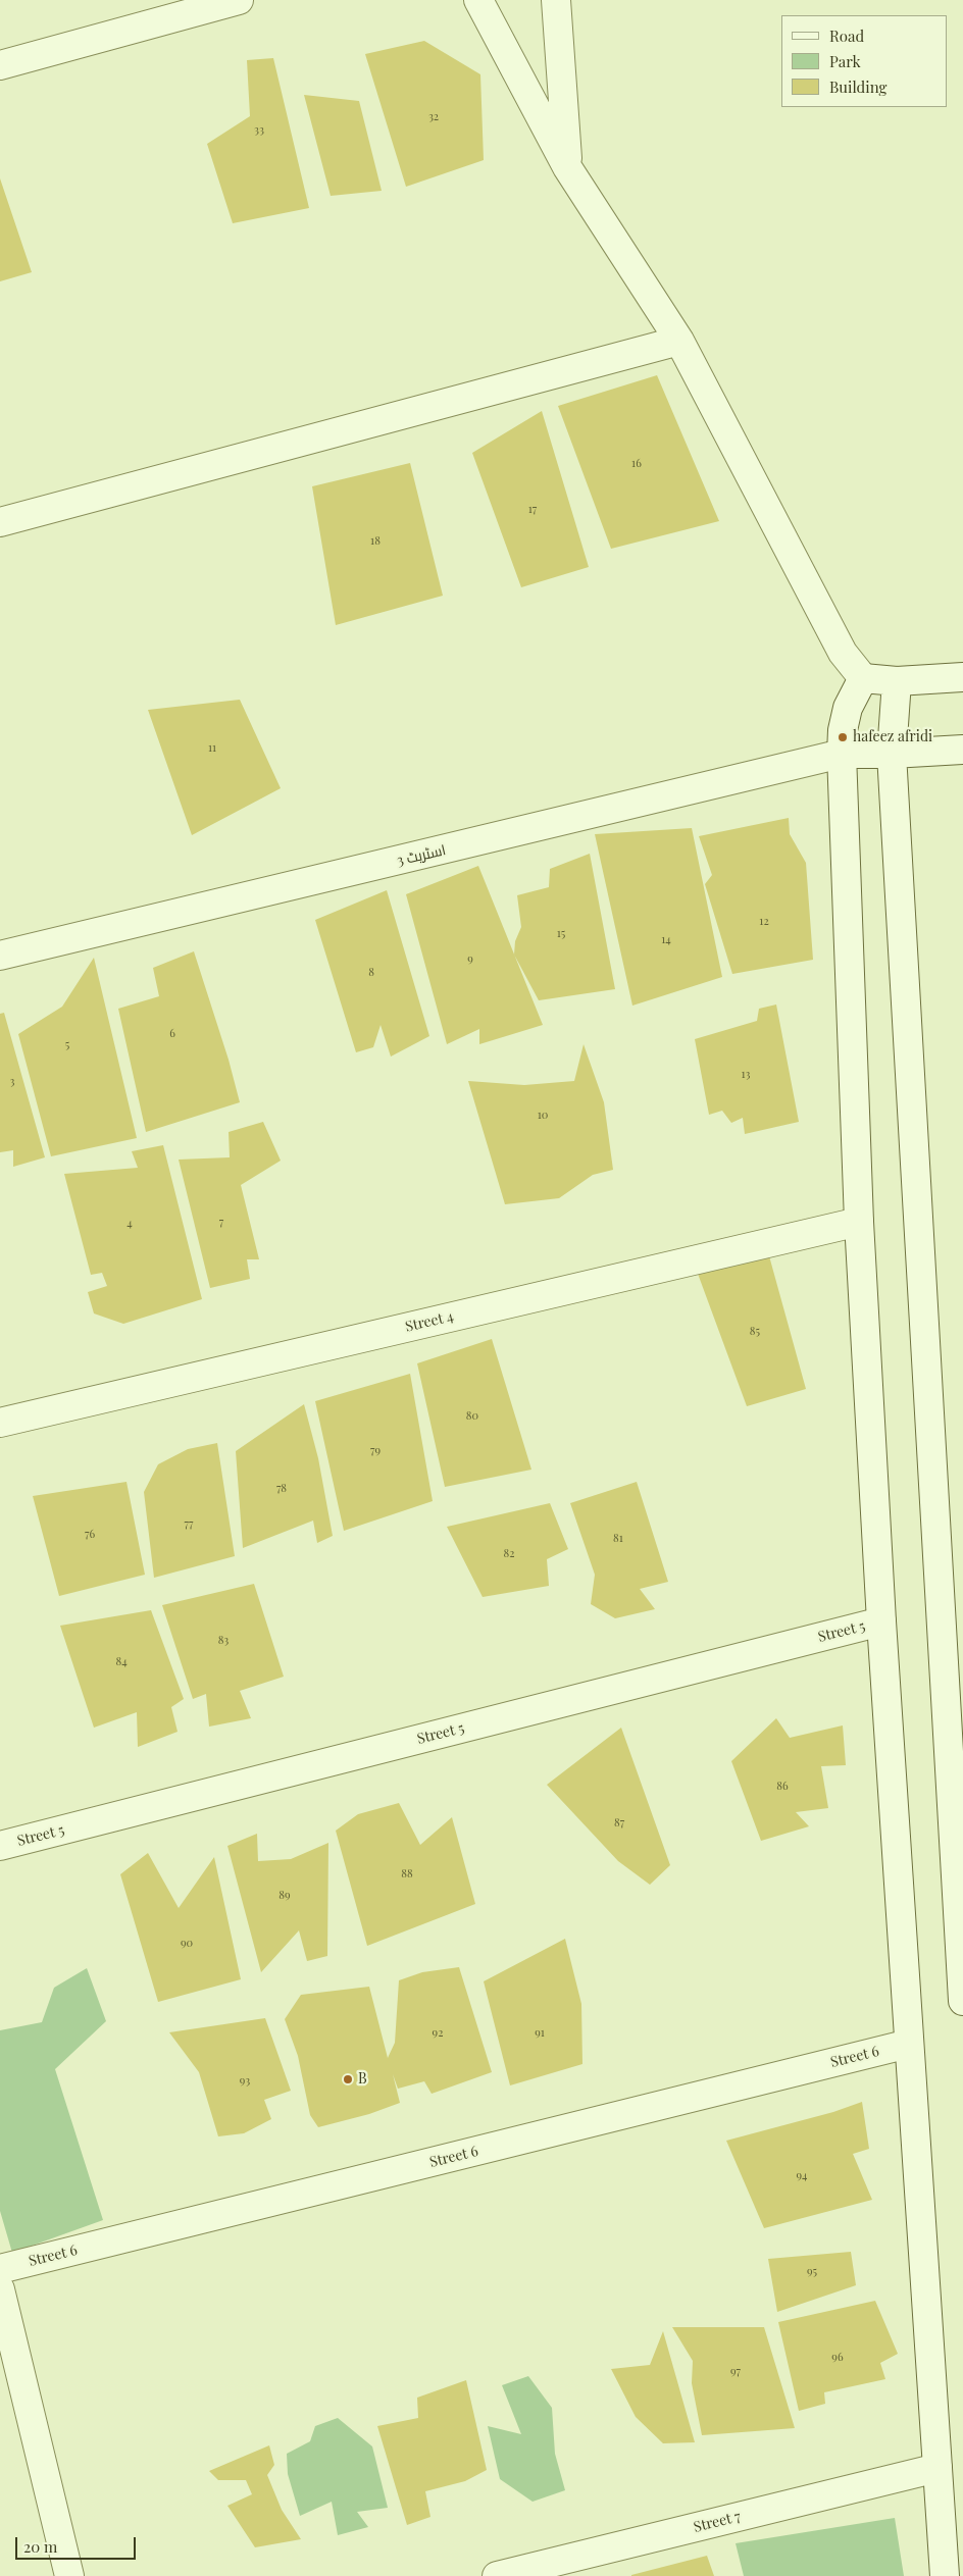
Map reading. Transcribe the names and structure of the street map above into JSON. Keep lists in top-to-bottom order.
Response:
{
  "streets": {
    "street": [
      "اسٹریٹ 3",
      "Street 4",
      "Street 5",
      "Street 6",
      "Street 7"
    ]
  },
  "places": ["hafeez afridi", "B"],
  "house_numbers": [
    "32",
    "33",
    "16",
    "17",
    "18",
    "11",
    "12",
    "15",
    "14",
    "9",
    "8",
    "6",
    "5",
    "13",
    "3",
    "10",
    "7",
    "4",
    "85",
    "80",
    "79",
    "78",
    "77",
    "76",
    "81",
    "82",
    "83",
    "84",
    "86",
    "87",
    "88",
    "89",
    "90",
    "92",
    "91",
    "93",
    "94",
    "95",
    "96",
    "97"
  ],
  "legend": ["Road", "Park", "Building"],
  "scale_bar": "20 m"
}
